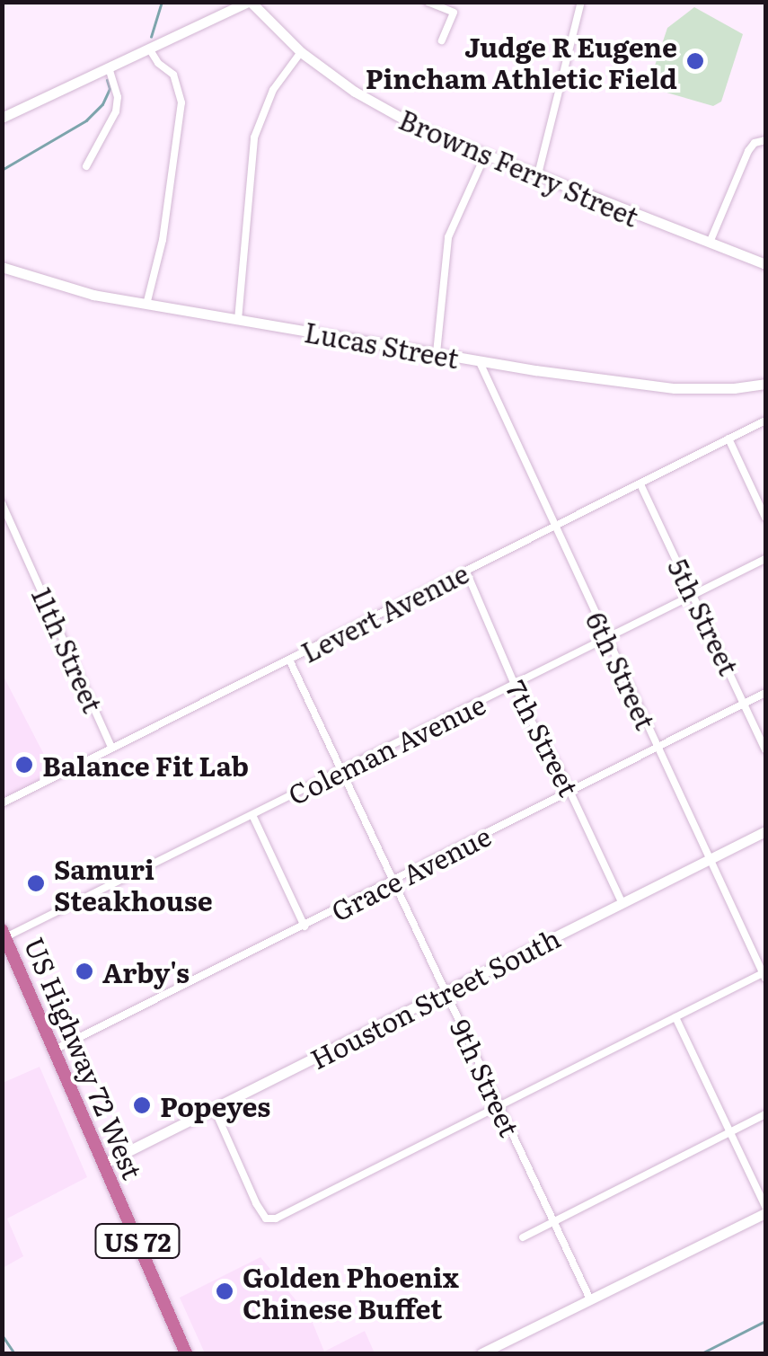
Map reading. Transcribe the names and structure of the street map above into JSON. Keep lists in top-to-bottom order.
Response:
{
  "streets": {
    "highway": ["US Highway 72 West", "US 72"],
    "street": [
      "Browns Ferry Street",
      "Lucas Street",
      "Levert Avenue",
      "5th Street",
      "11th Street",
      "6th Street",
      "7th Street",
      "Coleman Avenue",
      "Grace Avenue",
      "Houston Street South",
      "9th Street"
    ]
  },
  "crossings": [
    ["Lucas Street", "6th Street"],
    ["Levert Avenue", "5th Street"],
    ["Levert Avenue", "11th Street"],
    ["Levert Avenue", "6th Street"],
    ["Levert Avenue", "7th Street"],
    ["Levert Avenue", "9th Street"],
    ["5th Street", "Coleman Avenue"],
    ["5th Street", "Grace Avenue"],
    ["6th Street", "Coleman Avenue"],
    ["6th Street", "Grace Avenue"],
    ["6th Street", "Houston Street South"],
    ["7th Street", "Coleman Avenue"],
    ["7th Street", "Grace Avenue"],
    ["7th Street", "Houston Street South"],
    ["Coleman Avenue", "US Highway 72 West"],
    ["Coleman Avenue", "9th Street"],
    ["Grace Avenue", "US Highway 72 West"],
    ["Grace Avenue", "9th Street"],
    ["Houston Street South", "US Highway 72 West"],
    ["Houston Street South", "9th Street"]
  ],
  "places": [
    "Judge R Eugene Pincham Athletic Field",
    "Balance Fit Lab",
    "Samuri Steakhouse",
    "Arby's",
    "Popeyes",
    "Golden Phoenix Chinese Buffet"
  ]
}
